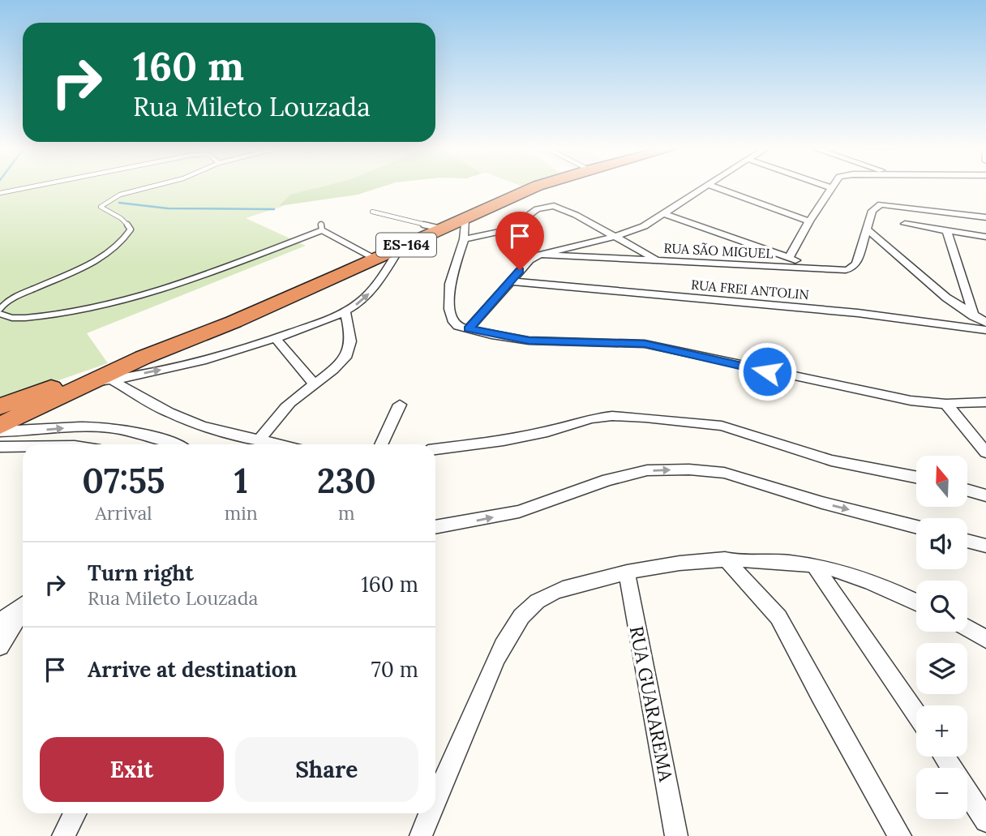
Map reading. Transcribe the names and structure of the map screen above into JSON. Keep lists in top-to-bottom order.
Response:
{
  "streets": {
    "highway": ["ES-164"],
    "street": ["RUA SÃO MIGUEL", "RUA FREI ANTOLIN", "RUA GUARAREMA"]
  },
  "north": "top",
  "page": {
    "turn": ["160 m", "Rua Mileto Louzada"],
    "eta": [
      "07:55",
      "Arrival",
      "1",
      "min",
      "230",
      "m"
    ],
    "map_buttons": ["+", "−"],
    "list": [
      {
        "name": "Turn right",
        "note": "Rua Mileto Louzada",
        "value": "160 m"
      },
      {
        "name": "Arrive at destination",
        "value": "70 m"
      }
    ],
    "buttons": ["Exit", "Share"]
  }
}
